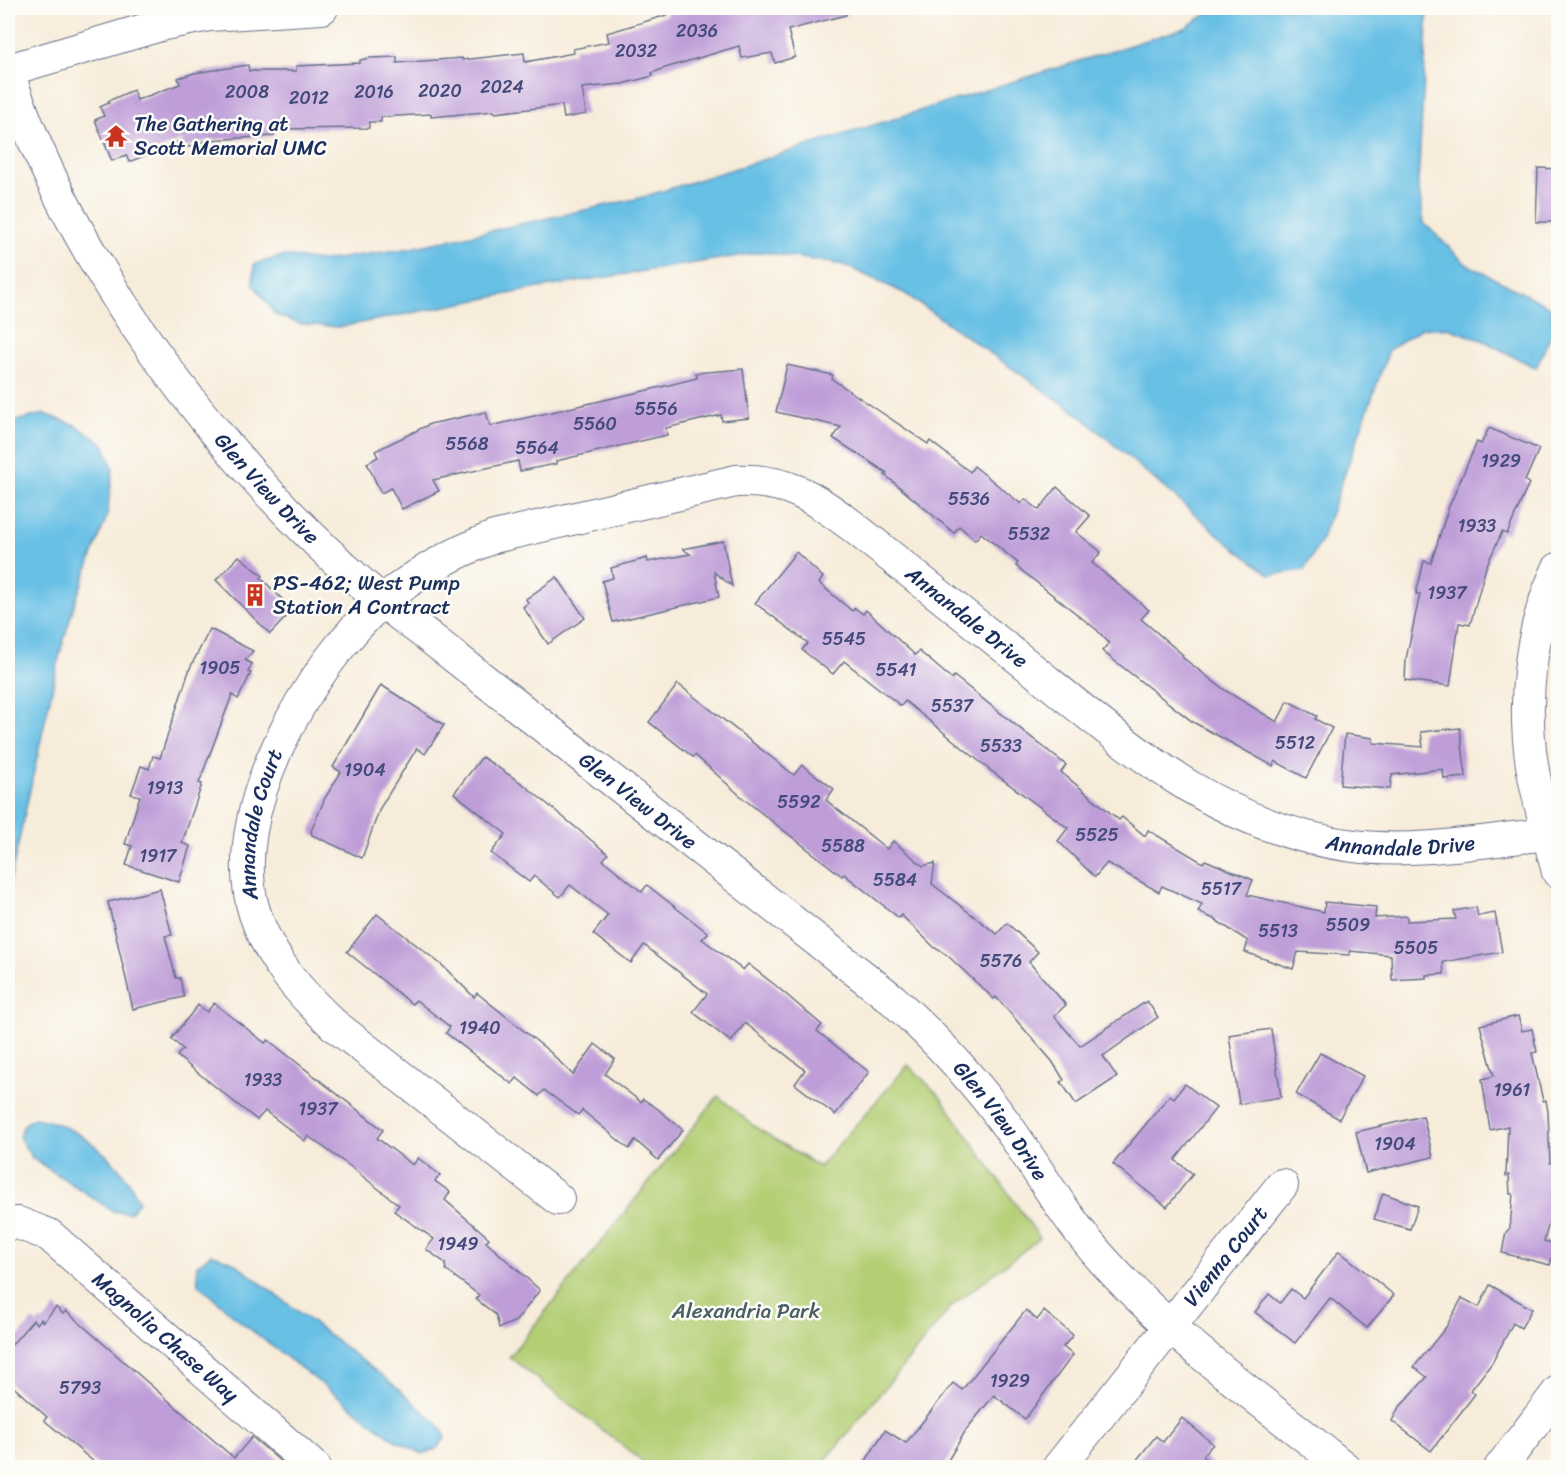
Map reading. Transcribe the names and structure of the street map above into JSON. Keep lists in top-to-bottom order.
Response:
{
  "streets": {
    "street": [
      "Glen View Drive",
      "Annandale Drive",
      "Annandale Court",
      "Vienna Court",
      "Magnolia Chase Way"
    ]
  },
  "crossings": [
    ["Glen View Drive", "Annandale Drive"],
    ["Glen View Drive", "Annandale Court"],
    ["Glen View Drive", "Vienna Court"],
    ["Annandale Drive", "Annandale Court"]
  ],
  "parks": ["Alexandria Park"],
  "places": {
    "temple": ["The Gathering at Scott Memorial UMC"],
    "building": ["PS-462; West Pump Station A Contract"]
  },
  "house_numbers": [
    "2036",
    "2032",
    "2024",
    "2020",
    "2008",
    "2016",
    "2012",
    "5556",
    "5560",
    "5568",
    "5564",
    "1929",
    "5536",
    "1933",
    "5532",
    "1937",
    "5545",
    "1905",
    "5541",
    "5537",
    "5512",
    "5533",
    "1904",
    "1913",
    "5592",
    "5525",
    "5588",
    "1917",
    "5584",
    "5517",
    "5509",
    "5513",
    "5505",
    "5576",
    "1940",
    "1933",
    "1961",
    "1937",
    "1904",
    "1949",
    "1929",
    "5793"
  ]
}
